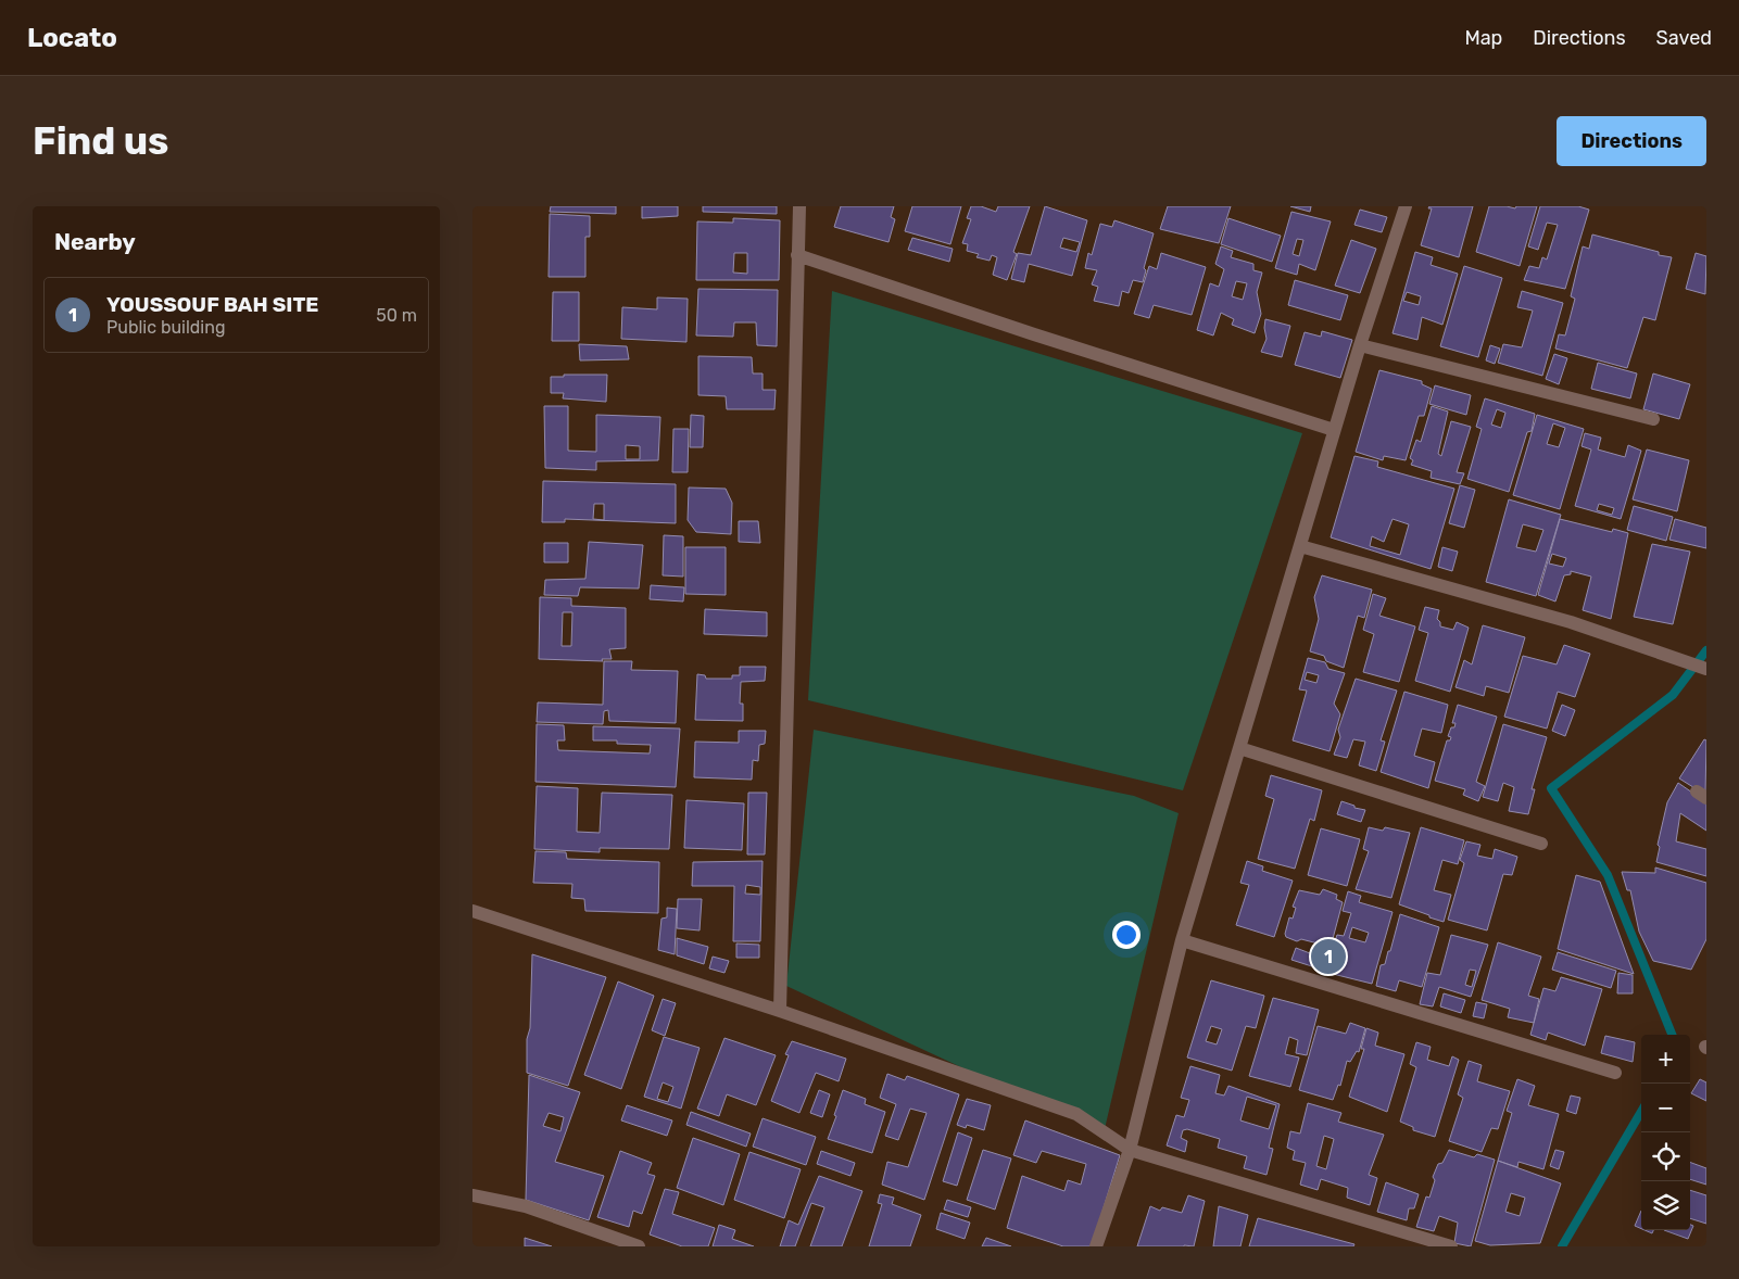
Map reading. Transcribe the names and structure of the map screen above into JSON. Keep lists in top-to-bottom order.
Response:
{
  "page": {
    "header": "Locato",
    "nav": ["Map", "Directions", "Saved"],
    "buttons": "Directions",
    "title": "Find us",
    "heading": "Nearby",
    "list": [
      {
        "mark": "1",
        "name": "YOUSSOUF BAH SITE",
        "note": "Public building",
        "value": "50 m"
      }
    ],
    "pins": "1",
    "map_buttons": ["+", "−"]
  }
}
